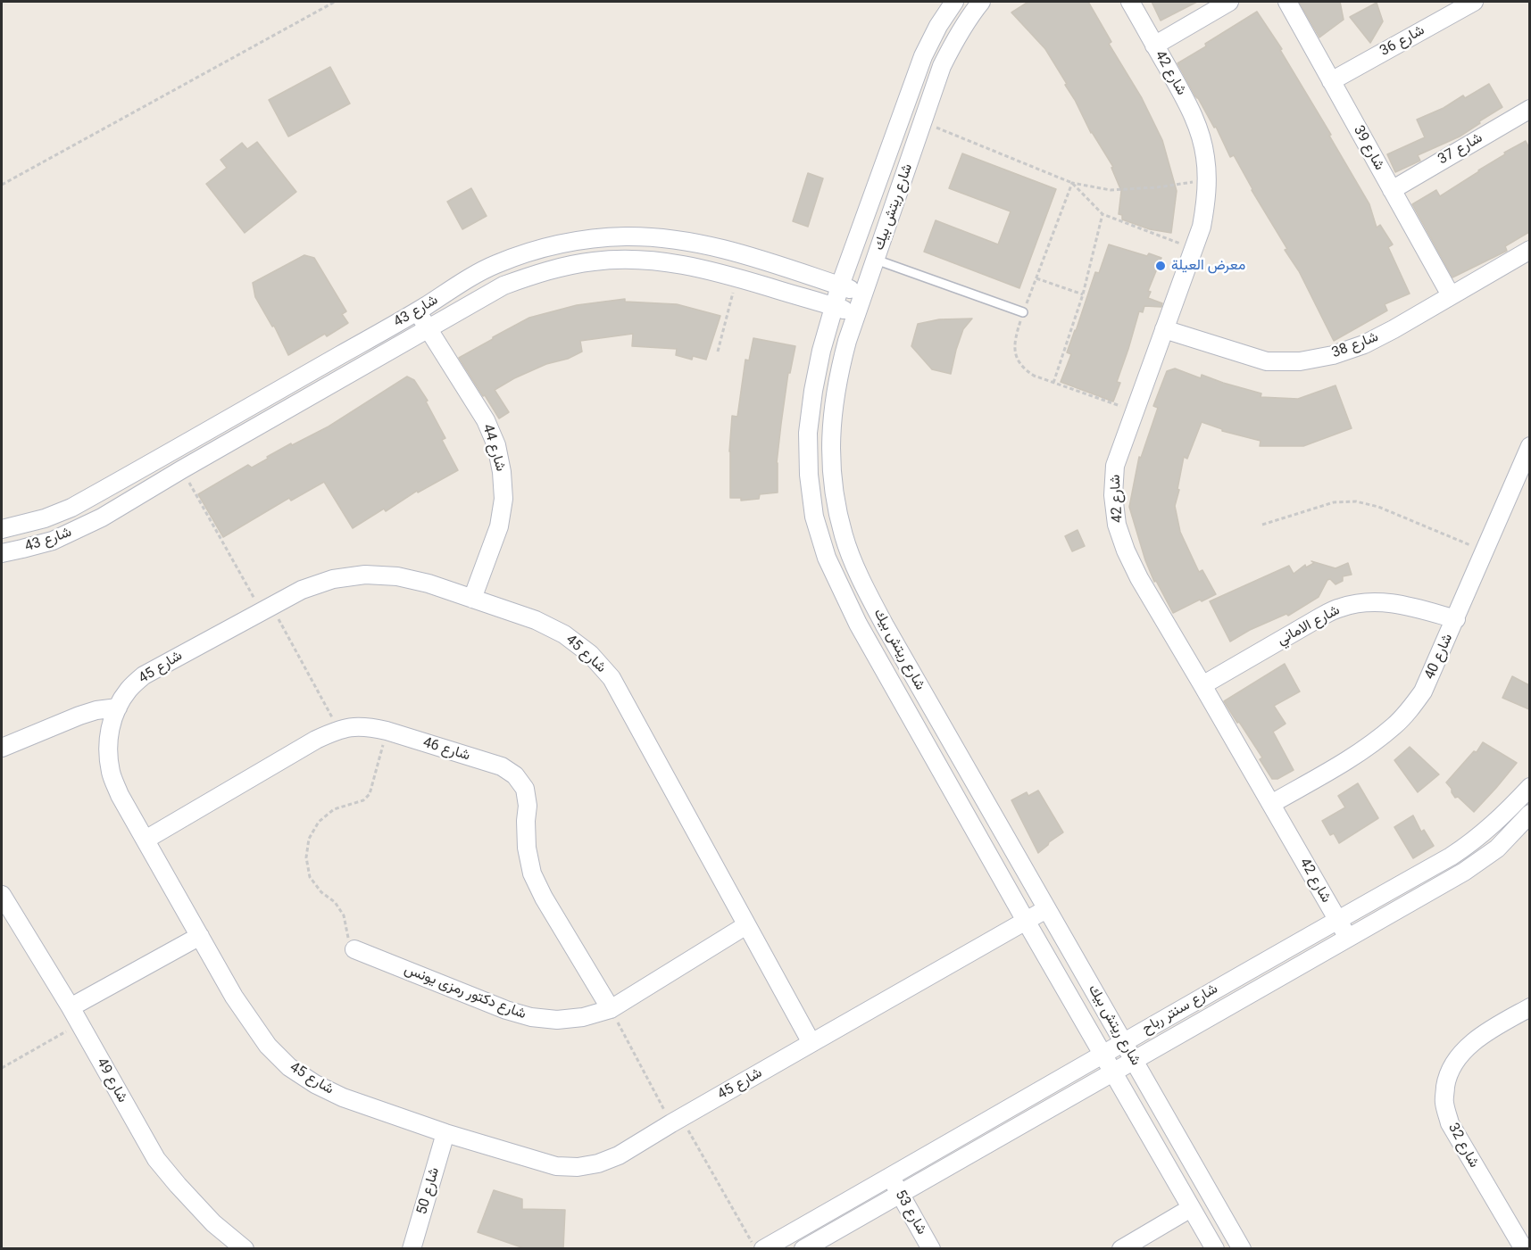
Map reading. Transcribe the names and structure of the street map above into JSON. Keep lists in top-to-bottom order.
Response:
{
  "streets": {
    "street": [
      "شارع 36",
      "شارع 42",
      "شارع 39",
      "شارع 37",
      "شارع ريتش بيك",
      "شارع 43",
      "شارع 38",
      "شارع 44",
      "شارع الاماني",
      "شارع 45",
      "شارع 40",
      "شارع 46",
      "شارع دكتور رمزى يونس",
      "شارع سنتر رباح",
      "شارع 49",
      "شارع 32",
      "شارع 50",
      "شارع 53"
    ]
  },
  "crossings": [
    ["شارع 36", "شارع 39"],
    ["شارع 42", "شارع 38"],
    ["شارع 42", "شارع الاماني"],
    ["شارع 42", "شارع 40"],
    ["شارع 42", "شارع سنتر رباح"],
    ["شارع 39", "شارع 37"],
    ["شارع 39", "شارع 38"],
    ["شارع ريتش بيك", "شارع 43"],
    ["شارع ريتش بيك", "شارع 45"],
    ["شارع ريتش بيك", "شارع سنتر رباح"],
    ["شارع 43", "شارع 44"],
    ["شارع 44", "شارع 45"],
    ["شارع الاماني", "شارع 40"],
    ["شارع 45", "شارع 46"],
    ["شارع 45", "شارع دكتور رمزى يونس"],
    ["شارع 45", "شارع 50"],
    ["شارع 46", "شارع دكتور رمزى يونس"],
    ["شارع سنتر رباح", "شارع 53"]
  ],
  "places": ["معرض العيلة"]
}
